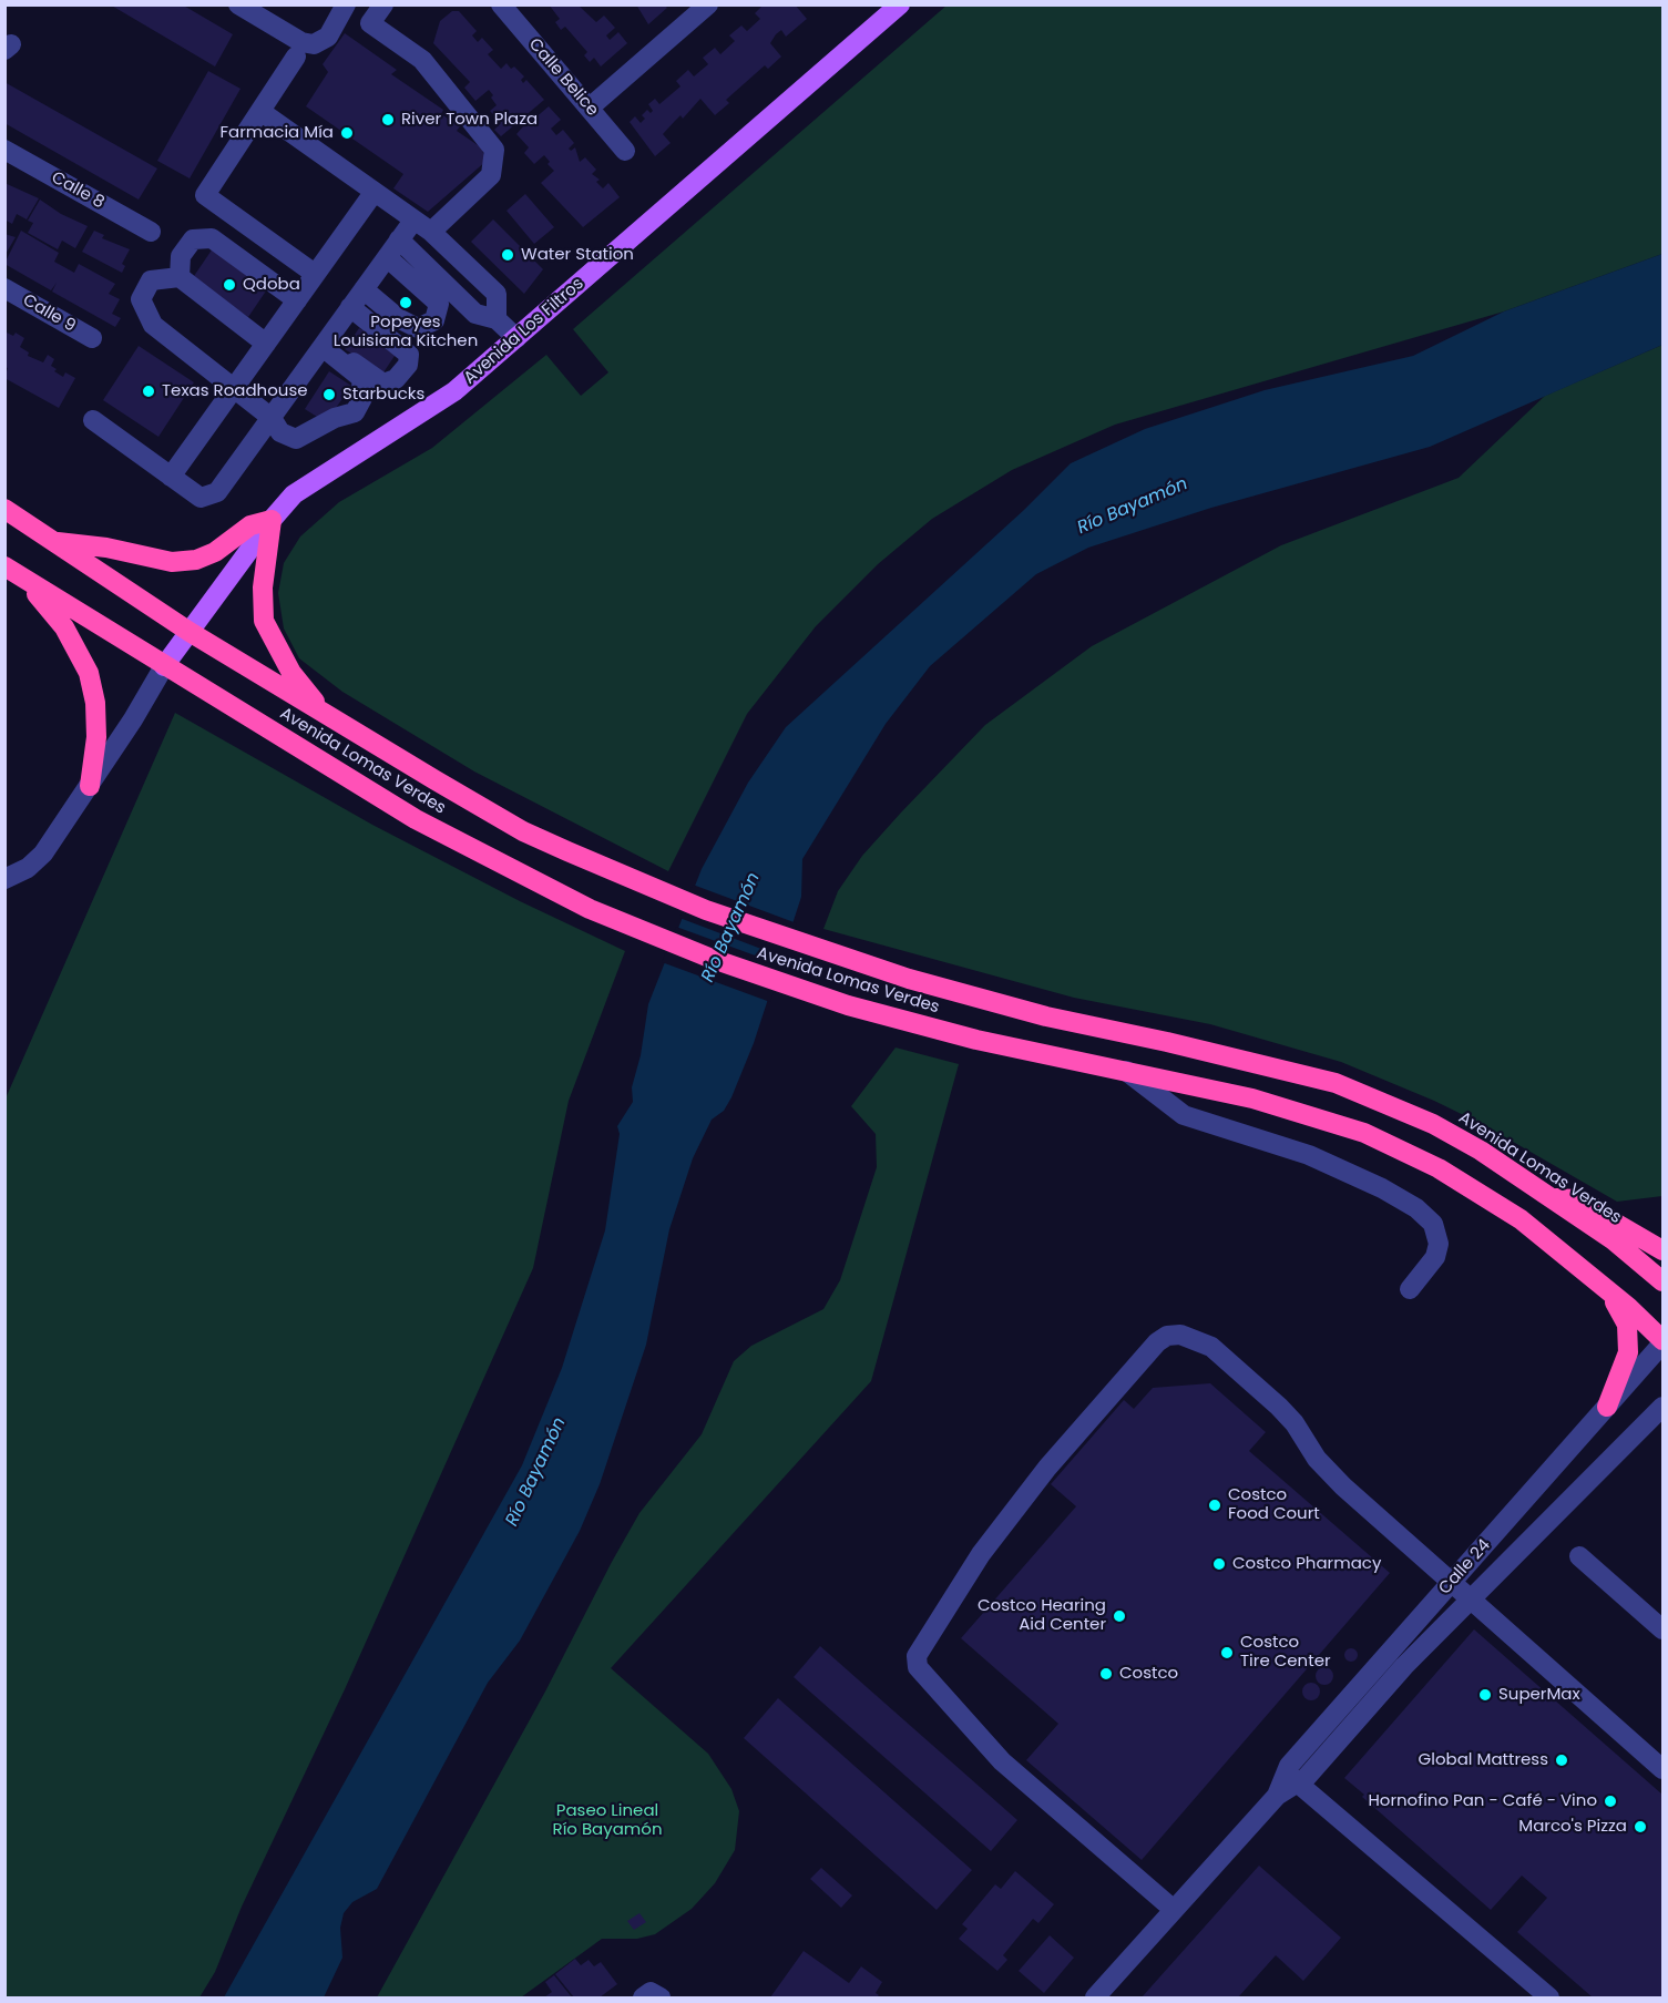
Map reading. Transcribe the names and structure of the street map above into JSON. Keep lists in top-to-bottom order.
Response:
{
  "streets": {
    "highway": ["Avenida Lomas Verdes"],
    "main road": ["Avenida Los Filtros"],
    "street": [
      "Calle Belice",
      "Calle 8",
      "Calle 9",
      "Calle 24"
    ]
  },
  "crossings": [
    ["Avenida Los Filtros", "Avenida Lomas Verdes"],
    ["Avenida Lomas Verdes", "Calle 24"]
  ],
  "water": ["Río Bayamón"],
  "parks": ["Paseo Lineal Río Bayamón"],
  "places": [
    "River Town Plaza",
    "Farmacia Mía",
    "Water Station",
    "Qdoba",
    "Popeyes Louisiana Kitchen",
    "Texas Roadhouse",
    "Starbucks",
    "Costco Food Court",
    "Costco Pharmacy",
    "Costco Hearing Aid Center",
    "Costco Tire Center",
    "Costco",
    "SuperMax",
    "Global Mattress",
    "Hornofino Pan - Café - Vino",
    "Marco's Pizza"
  ]
}
